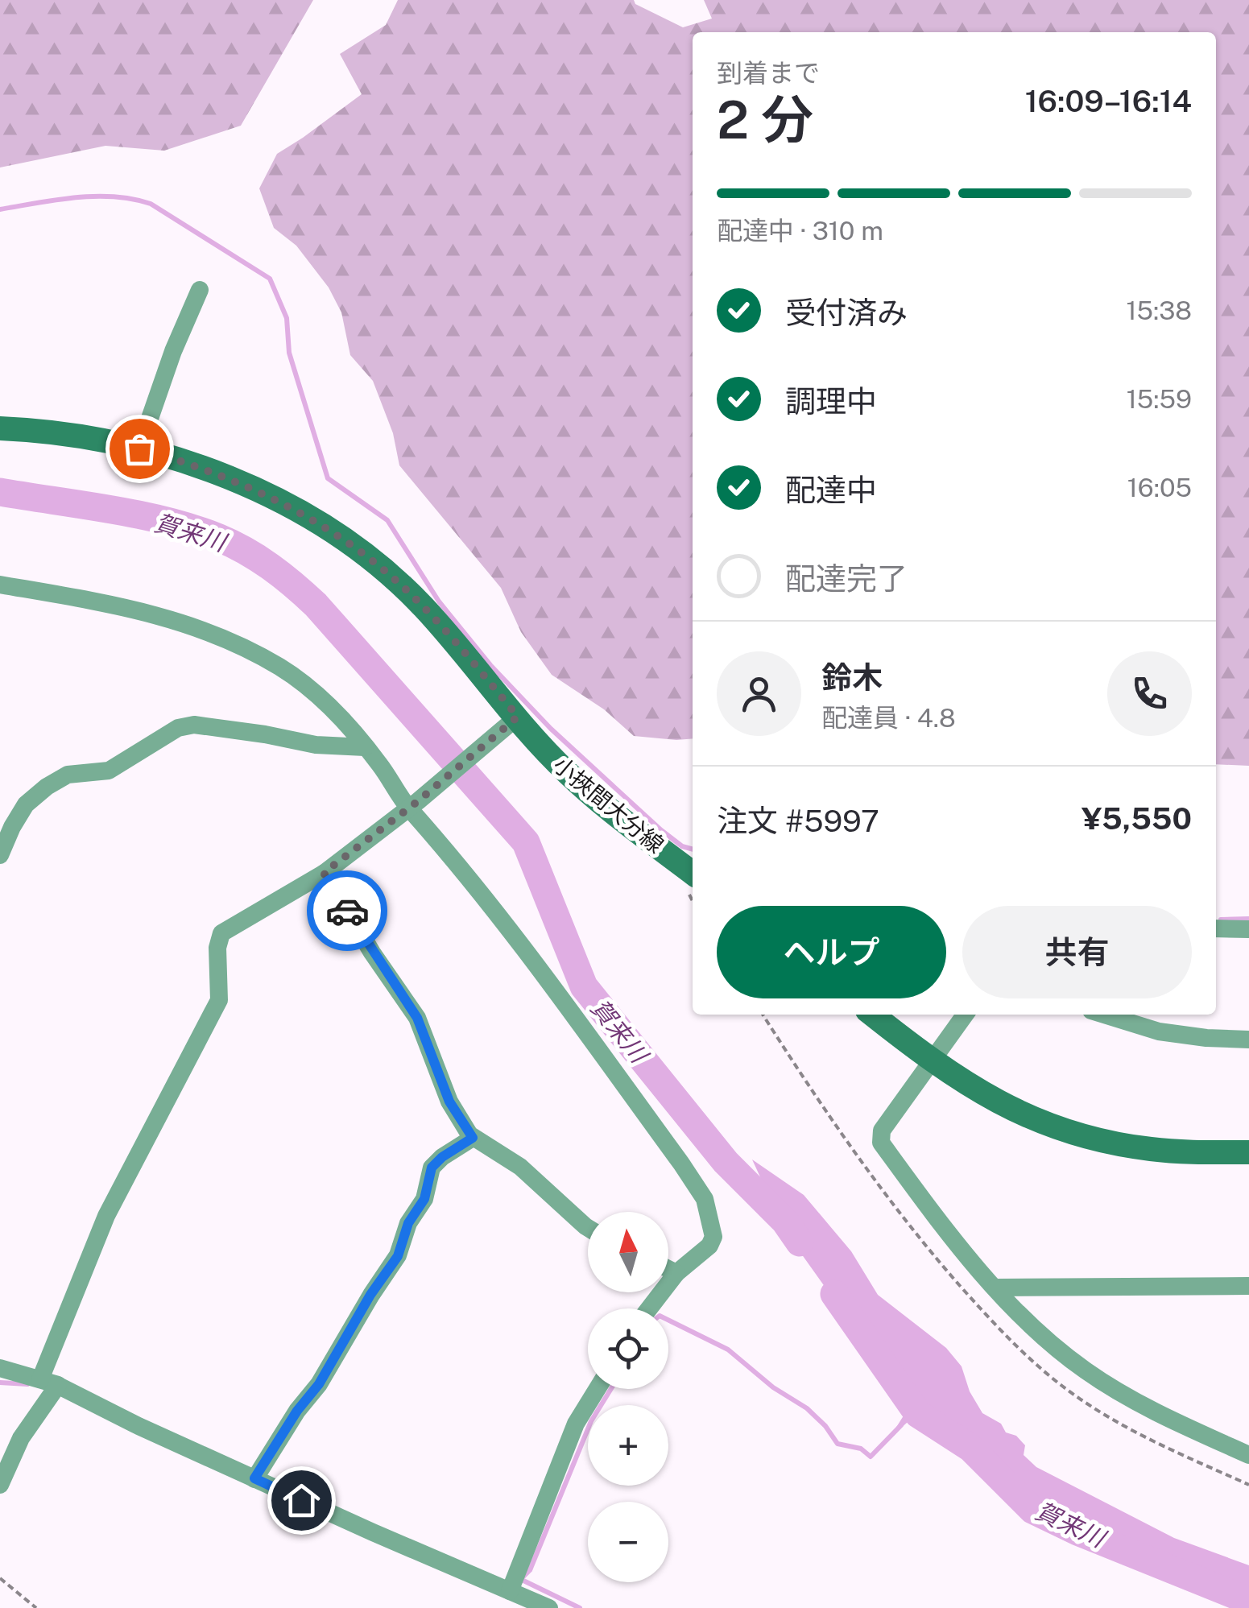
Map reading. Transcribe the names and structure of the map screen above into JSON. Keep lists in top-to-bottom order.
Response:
{
  "streets": {
    "main road": ["小挾間大分線"]
  },
  "water": ["賀来川"],
  "north": "top",
  "page": {
    "heading": ["2 分", "到着まで", "16:09–16:14"],
    "panel": [
      "鈴木",
      "配達員 · 4.8",
      "注文 #5997",
      "¥5,550"
    ],
    "bar": "配達中 · 310 m",
    "list": [
      ["受付済み", "15:38"],
      ["調理中", "15:59"],
      ["配達中", "16:05"],
      "配達完了"
    ],
    "buttons": ["ヘルプ", "共有"],
    "map_buttons": ["+", "−"]
  }
}
